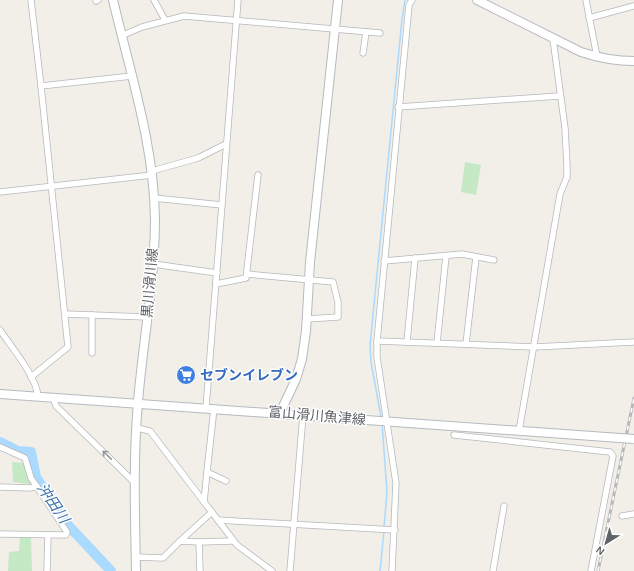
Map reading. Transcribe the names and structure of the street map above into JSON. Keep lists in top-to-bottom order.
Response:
{
  "streets": {
    "main road": ["黒川滑川線", "富山滑川魚津線"]
  },
  "crossings": [
    ["黒川滑川線", "富山滑川魚津線"]
  ],
  "water": ["沖田川"],
  "places": {
    "supermarket": ["セブンイレブン"]
  },
  "north": "bottom left"
}
